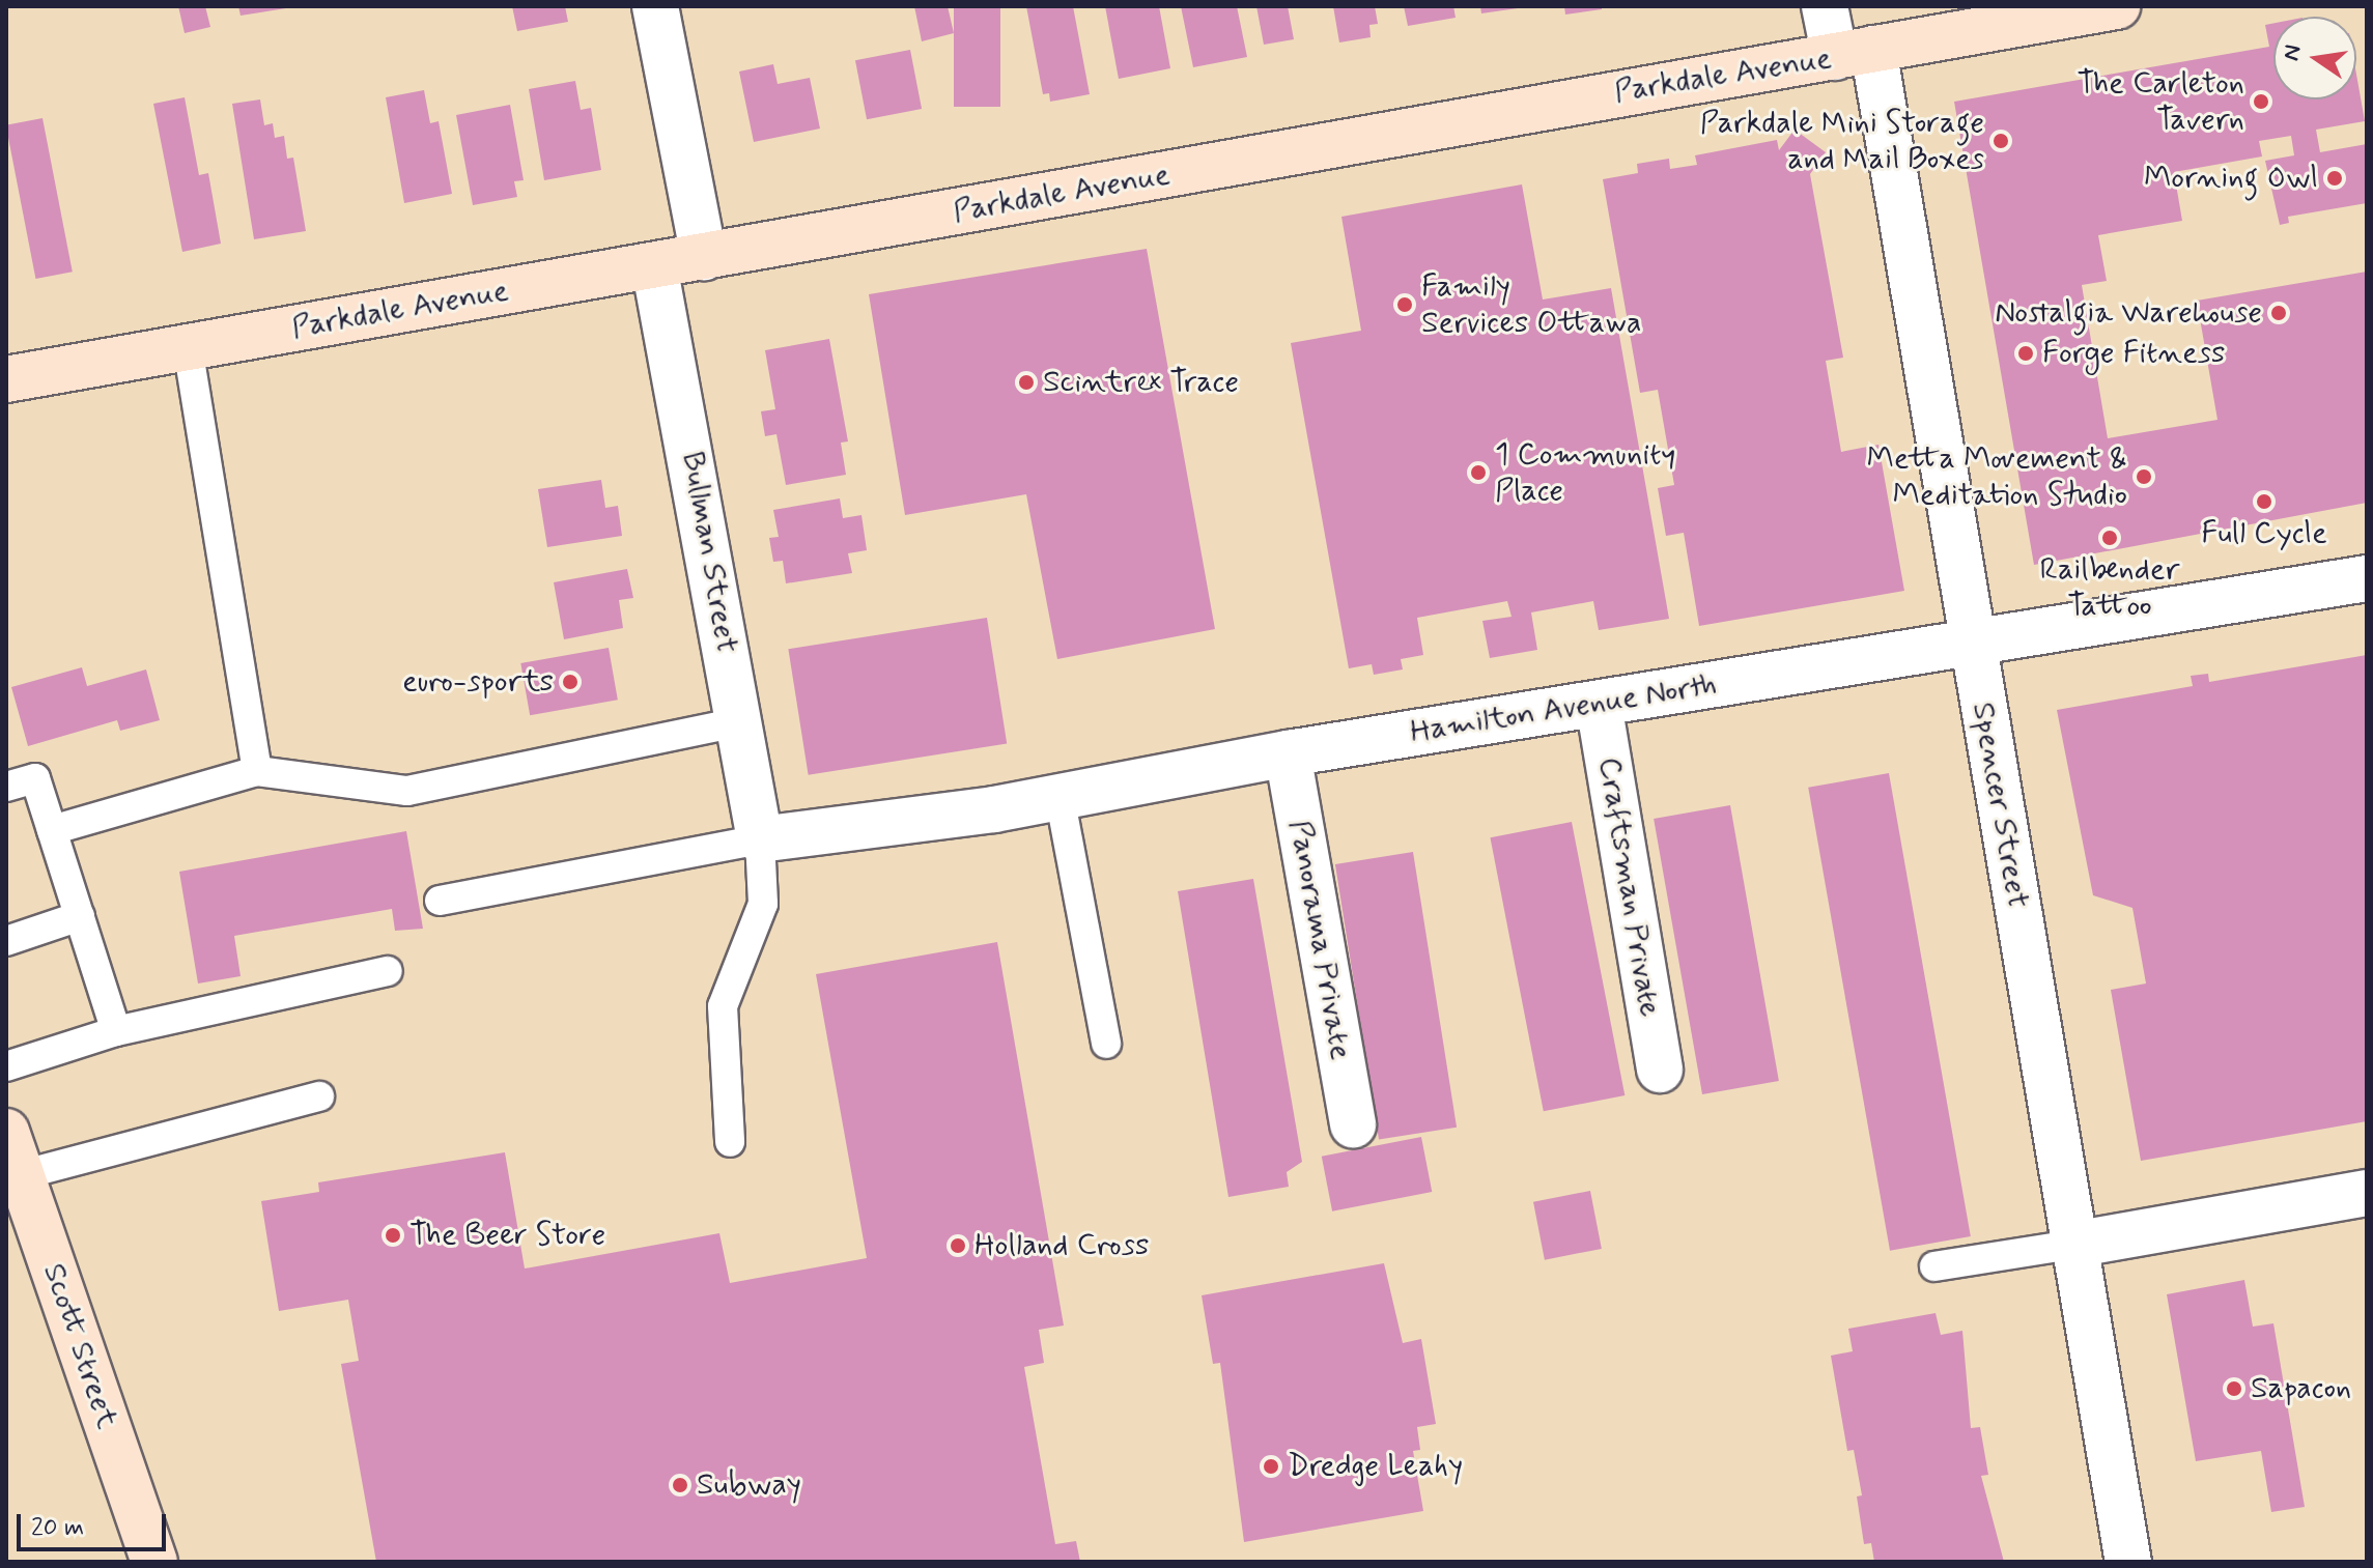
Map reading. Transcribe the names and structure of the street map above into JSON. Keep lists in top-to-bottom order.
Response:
{
  "streets": {
    "main road": ["Parkdale Avenue", "Scott Street"],
    "street": [
      "Bullman Street",
      "Hamilton Avenue North",
      "Spencer Street",
      "Craftsman Private",
      "Panorama Private"
    ]
  },
  "crossings": [
    ["Parkdale Avenue", "Bullman Street"],
    ["Parkdale Avenue", "Spencer Street"],
    ["Bullman Street", "Hamilton Avenue North"],
    ["Hamilton Avenue North", "Spencer Street"],
    ["Hamilton Avenue North", "Craftsman Private"],
    ["Hamilton Avenue North", "Panorama Private"]
  ],
  "places": [
    "The Carleton Tavern",
    "Parkdale Mini Storage and Mail Boxes",
    "Morning Owl",
    "Family Services Ottawa",
    "Nostalgia Warehouse",
    "Forge Fitness",
    "Scintrex Trace",
    "1 Community Place",
    "Metta Movement & Meditation Studio",
    "Full Cycle",
    "Railbender Tattoo",
    "euro-sports",
    "The Beer Store",
    "Holland Cross",
    "Sapacon",
    "Dredge Leahy",
    "Subway"
  ],
  "scale_bar": "20 m",
  "north": "left"
}
